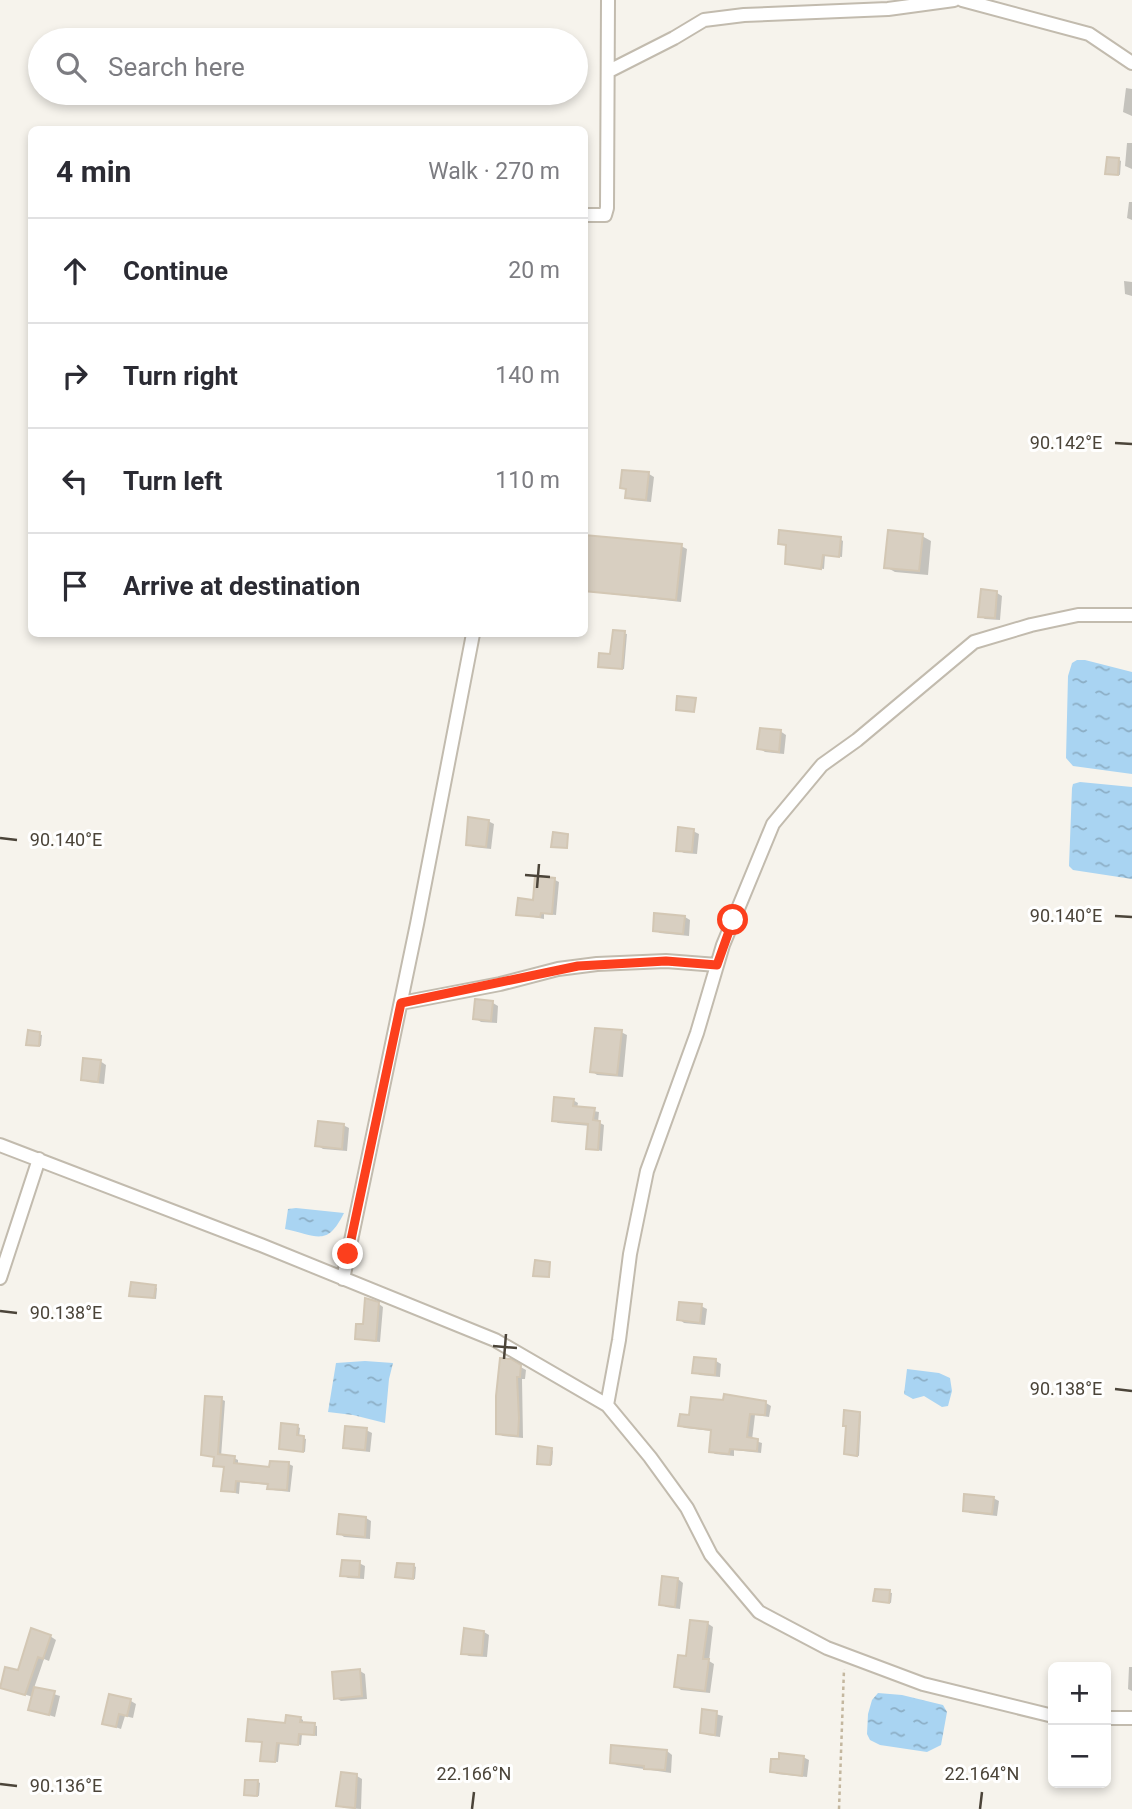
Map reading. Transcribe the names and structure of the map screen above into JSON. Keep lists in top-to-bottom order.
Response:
{
  "page": {
    "search": "Search here",
    "heading": ["4 min", "Walk · 270 m"],
    "list": [
      ["Continue", "20 m"],
      ["Turn right", "140 m"],
      ["Turn left", "110 m"],
      "Arrive at destination"
    ],
    "map_buttons": ["+", "−"]
  },
  "coordinates": [
    "90.142°E",
    "90.140°E",
    "90.138°E",
    "22.166°N",
    "22.164°N",
    "90.136°E"
  ]
}
